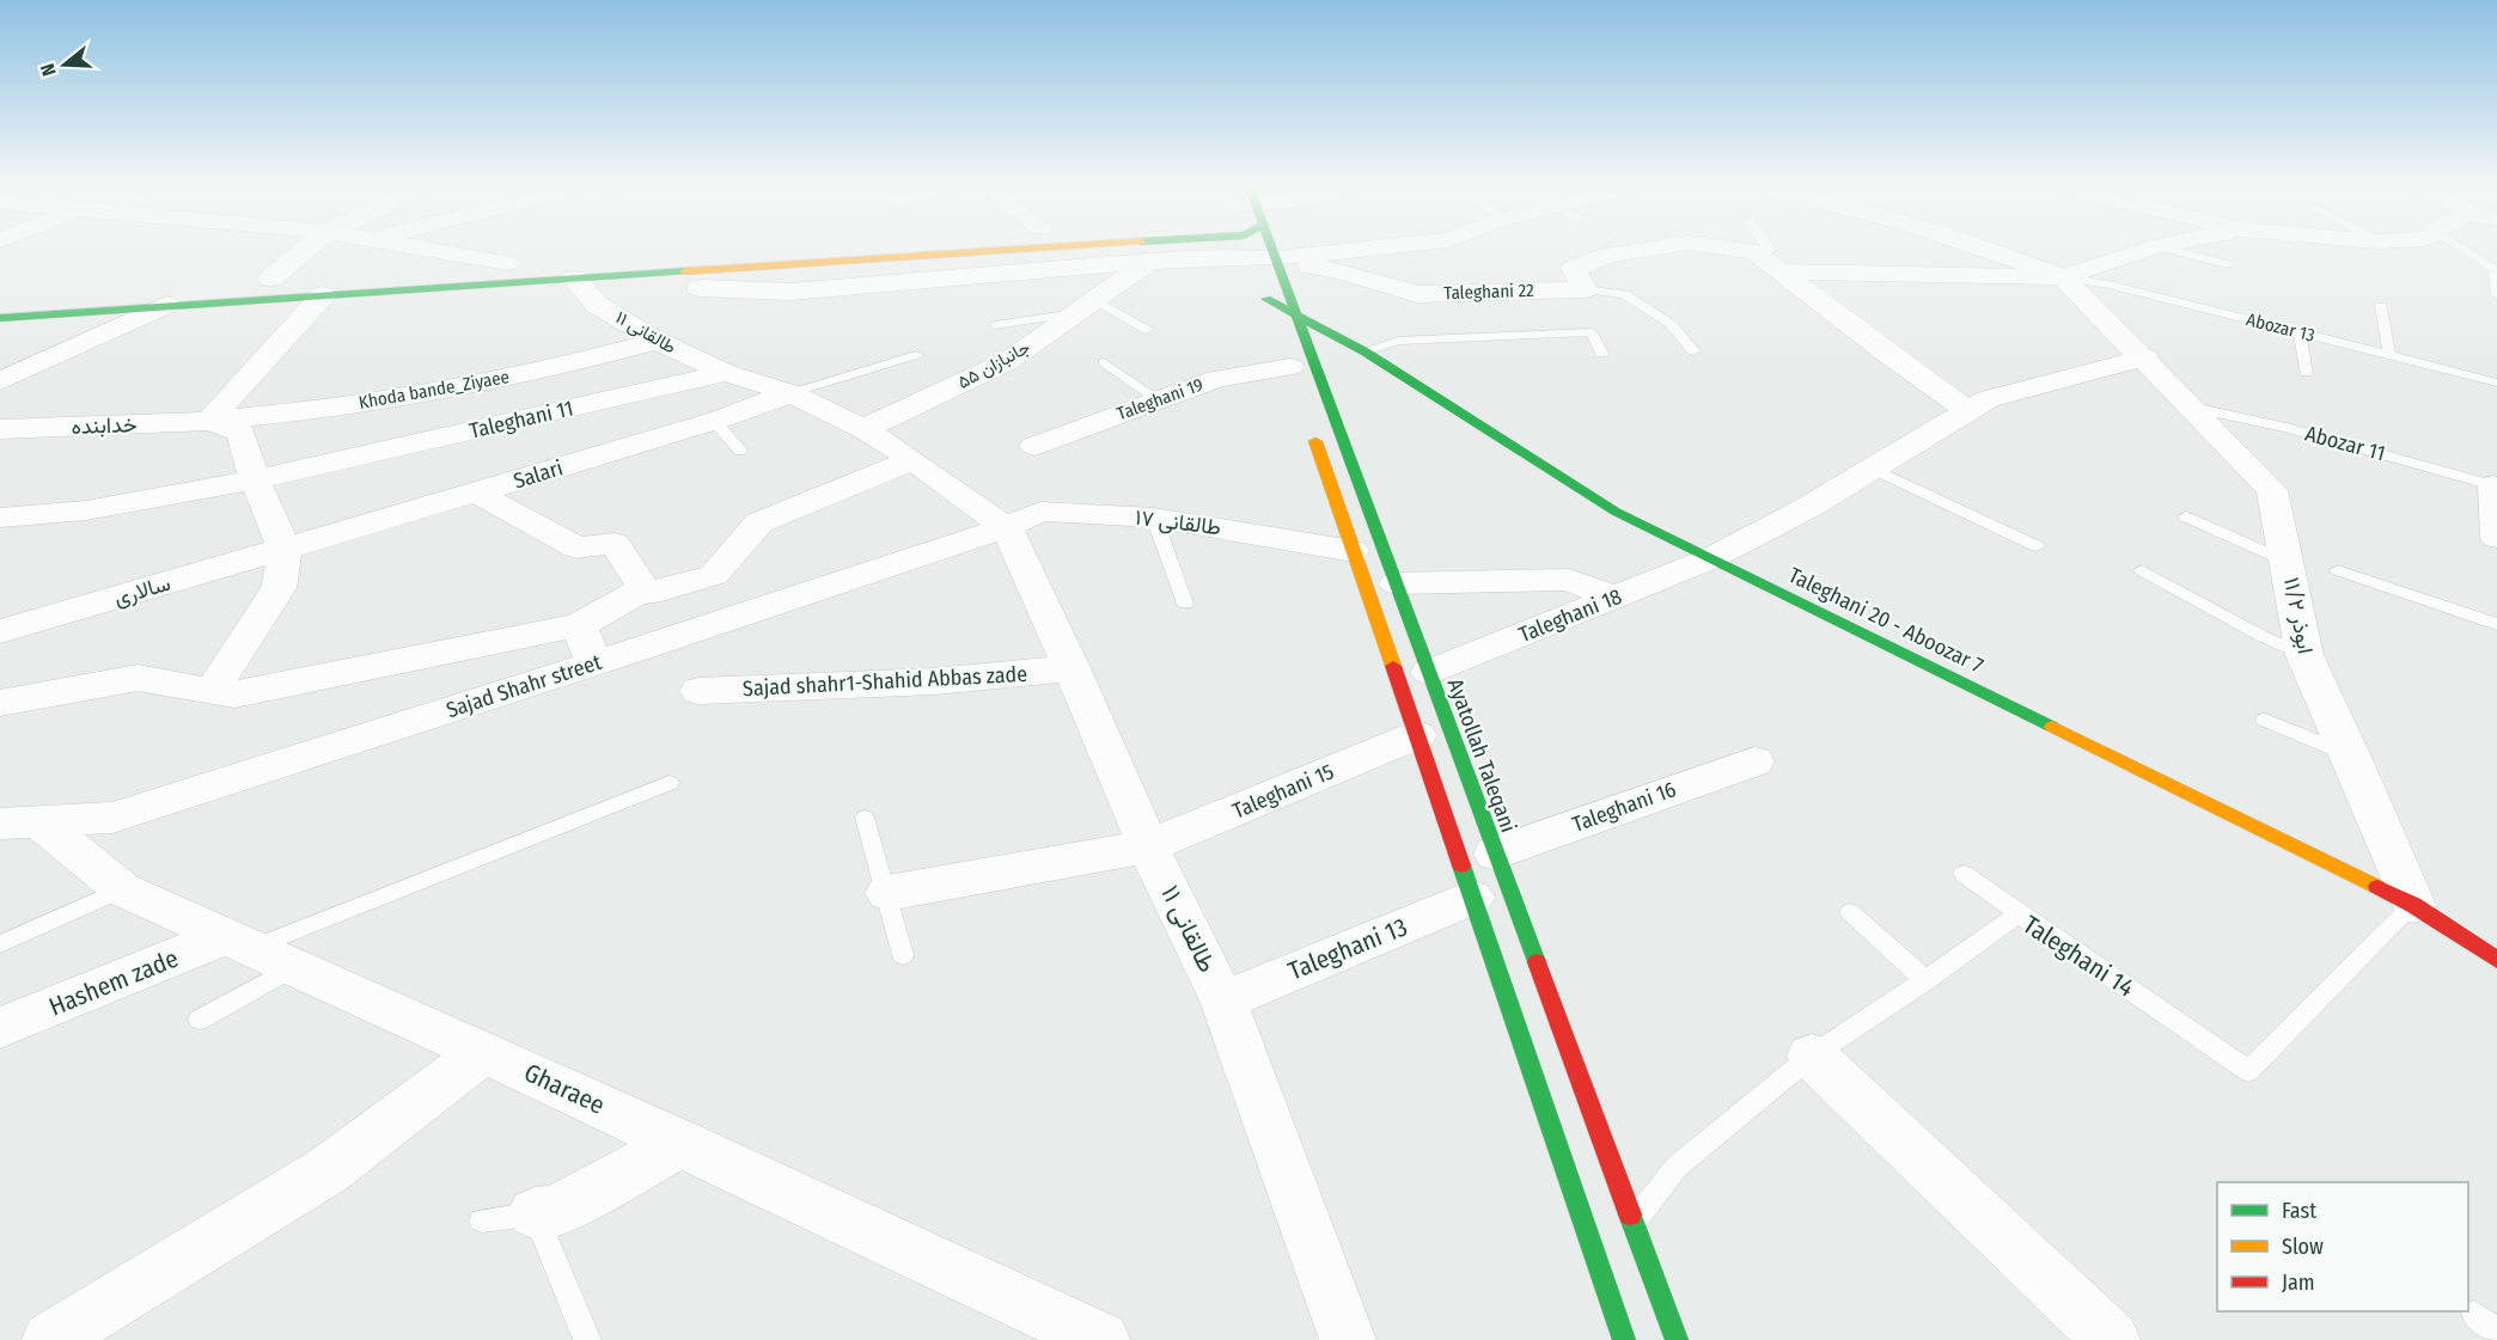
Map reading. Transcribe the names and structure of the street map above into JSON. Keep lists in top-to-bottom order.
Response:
{
  "streets": {
    "main road": ["Taleghani 20 - Aboozar 7", "Ayatollah Taleqani"],
    "street": [
      "Taleghani 22",
      "طالقانی ۱۱",
      "جانبازان ۵۵",
      "Khoda bande_Ziyaee",
      "Taleghani 19",
      "Taleghani 11",
      "خدابنده",
      "Salari",
      "طالقانی ۱۷",
      "سالاری",
      "Taleghani 18",
      "ابوذر ۱۱/۲",
      "Sajad shahr1-Shahid Abbas zade",
      "Sajad Shahr street",
      "Taleghani 15",
      "Taleghani 16",
      "Taleghani 13",
      "Hashem zade",
      "Gharaee"
    ],
    "lane": ["Abozar 13", "Abozar 11", "Taleghani 14"]
  },
  "crossings": [
    ["Taleghani 22", "Ayatollah Taleqani"],
    ["Abozar 13", "ابوذر ۱۱/۲"],
    ["طالقانی ۱۱", "Khoda bande_Ziyaee"],
    ["طالقانی ۱۱", "Taleghani 11"],
    ["طالقانی ۱۱", "طالقانی ۱۷"],
    ["طالقانی ۱۱", "Sajad shahr1-Shahid Abbas zade"],
    ["طالقانی ۱۱", "Sajad Shahr street"],
    ["طالقانی ۱۱", "Taleghani 15"],
    ["طالقانی ۱۱", "Taleghani 13"],
    ["Khoda bande_Ziyaee", "خدابنده"],
    ["Abozar 11", "ابوذر ۱۱/۲"],
    ["Salari", "سالاری"],
    ["طالقانی ۱۷", "Sajad Shahr street"],
    ["Taleghani 18", "ابوذر ۱۱/۲"],
    ["Taleghani 18", "Taleghani 20 - Aboozar 7"],
    ["Taleghani 18", "Ayatollah Taleqani"],
    ["ابوذر ۱۱/۲", "Taleghani 20 - Aboozar 7"],
    ["ابوذر ۱۱/۲", "Taleghani 14"],
    ["Taleghani 20 - Aboozar 7", "Ayatollah Taleqani"],
    ["Taleghani 20 - Aboozar 7", "Taleghani 14"],
    ["Sajad Shahr street", "Gharaee"],
    ["Ayatollah Taleqani", "Taleghani 16"],
    ["Ayatollah Taleqani", "Taleghani 14"],
    ["Hashem zade", "Gharaee"]
  ],
  "legend": ["Fast", "Slow", "Jam"],
  "north": "left"
}
